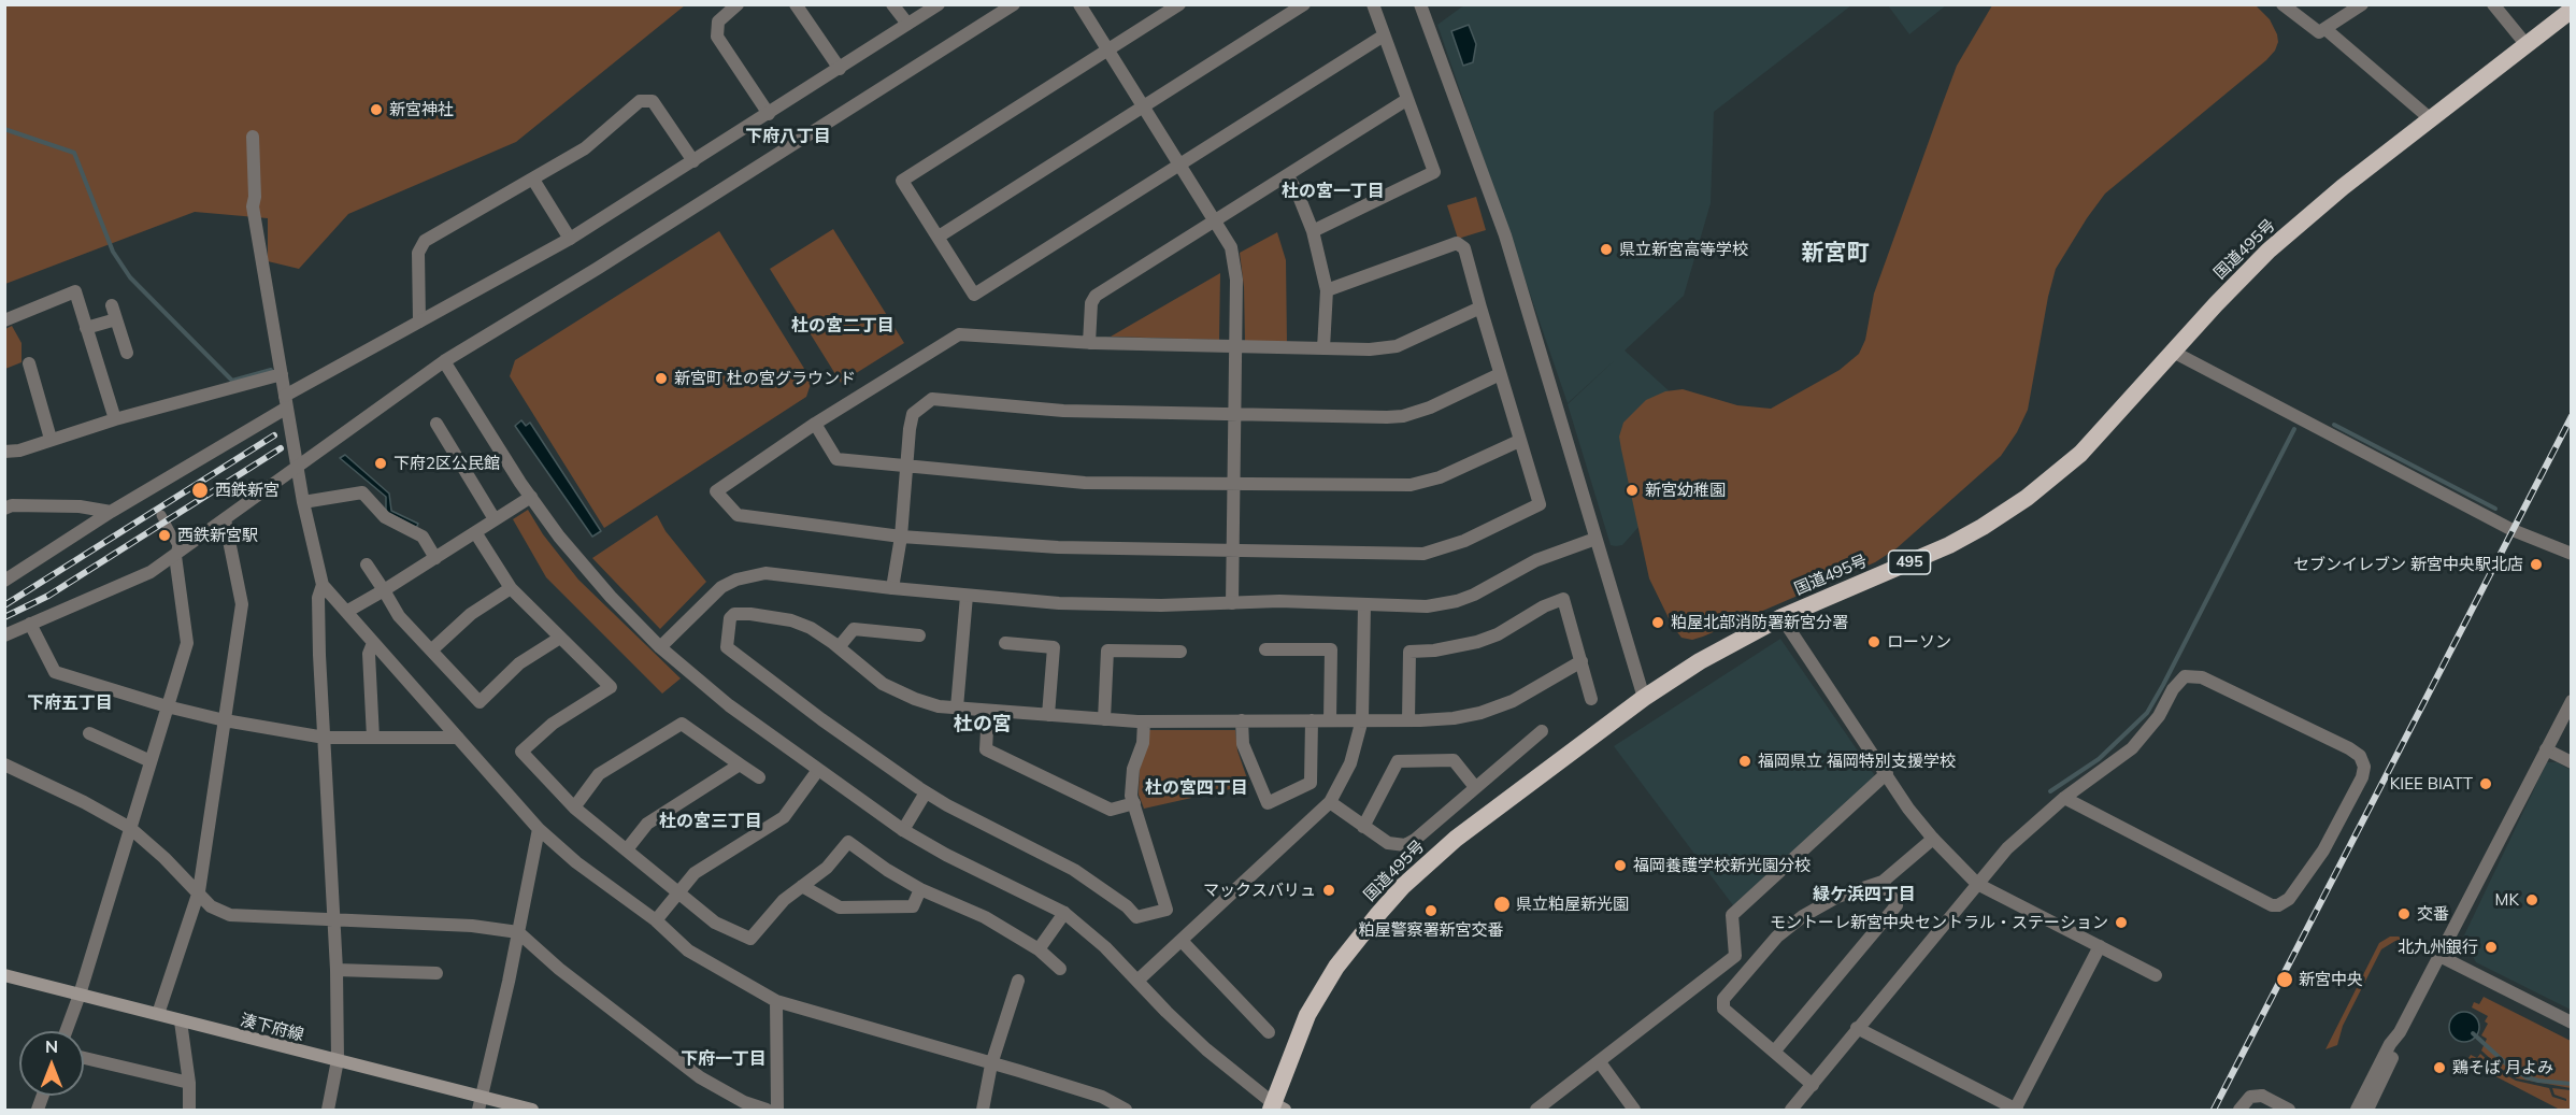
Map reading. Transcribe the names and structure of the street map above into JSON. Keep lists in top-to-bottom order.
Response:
{
  "streets": {
    "highway": ["国道495号", "495"],
    "main road": ["湊下府線"]
  },
  "districts": [
    "下府八丁目",
    "杜の宮一丁目",
    "新宮町",
    "杜の宮二丁目",
    "下府五丁目",
    "杜の宮",
    "杜の宮四丁目",
    "杜の宮三丁目",
    "緑ケ浜四丁目",
    "下府一丁目"
  ],
  "places": [
    "新宮神社",
    "県立新宮高等学校",
    "新宮町 杜の宮グラウンド",
    "下府2区公民館",
    "西鉄新宮",
    "新宮幼稚園",
    "西鉄新宮駅",
    "セブンイレブン 新宮中央駅北店",
    "粕屋北部消防署新宮分署",
    "ローソン",
    "福岡県立 福岡特別支援学校",
    "KIEE BIATT",
    "福岡養護学校新光園分校",
    "マックスバリュ",
    "MK",
    "県立粕屋新光園",
    "粕屋警察署新宮交番",
    "交番",
    "モントーレ新宮中央セントラル・ステーション",
    "北九州銀行",
    "新宮中央",
    "鶏そば 月よみ"
  ],
  "north": "top"
}
